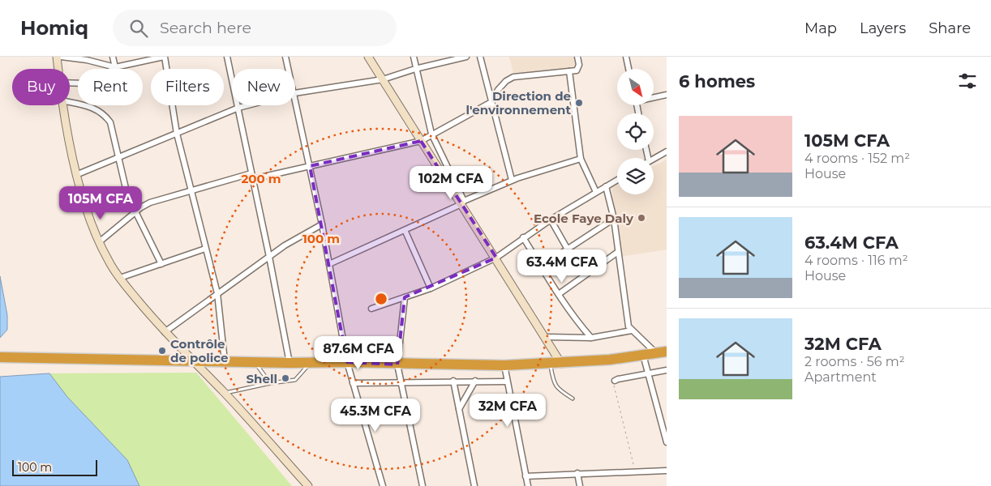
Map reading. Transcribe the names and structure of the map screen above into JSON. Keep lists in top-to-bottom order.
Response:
{
  "places": [
    "Direction de l'environnement",
    "Ecole Faye Daly",
    "Contrôle de police",
    "Shell"
  ],
  "scale_bar": "100 m",
  "north": "bottom right",
  "page": {
    "header": "Homiq",
    "search": "Search here",
    "nav": ["Map", "Layers", "Share"],
    "heading": "6 homes",
    "chip": [
      "Buy",
      "Rent",
      "Filters",
      "New"
    ],
    "list": [
      {
        "name": "105M CFA",
        "note": "4 rooms · 152 m² · House"
      },
      {
        "name": "63.4M CFA",
        "note": "4 rooms · 116 m² · House"
      },
      {
        "name": "32M CFA",
        "note": "2 rooms · 56 m² · Apartment"
      }
    ],
    "price": [
      "102M CFA",
      "105M CFA",
      "63.4M CFA",
      "87.6M CFA",
      "32M CFA",
      "45.3M CFA"
    ],
    "scale": "100 m"
  },
  "rings": ["200 m", "100 m"]
}
